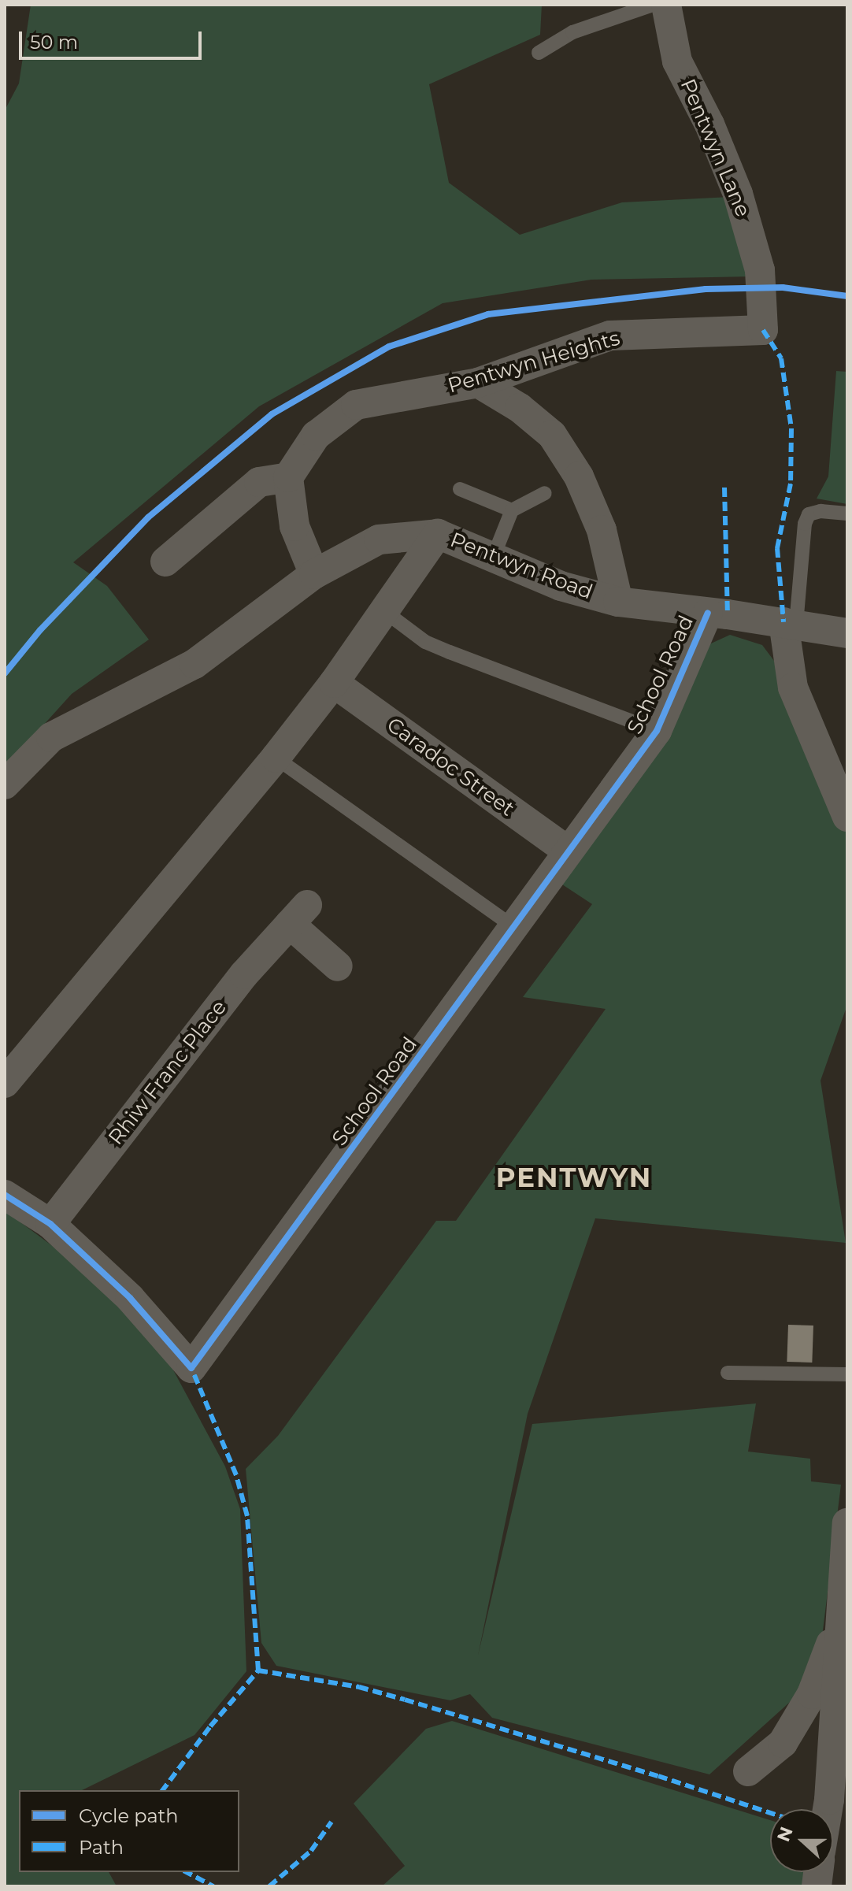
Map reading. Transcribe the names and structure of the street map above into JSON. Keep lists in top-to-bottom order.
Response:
{
  "streets": {
    "street": [
      "Pentwyn Lane",
      "Pentwyn Heights",
      "Pentwyn Road",
      "School Road",
      "Caradoc Street",
      "Rhiw Franc Place"
    ]
  },
  "crossings": [
    ["Pentwyn Lane", "Pentwyn Heights"],
    ["Pentwyn Road", "School Road"],
    ["School Road", "Caradoc Street"],
    ["School Road", "Rhiw Franc Place"]
  ],
  "districts": ["PENTWYN"],
  "legend": ["Cycle path", "Path"],
  "scale_bar": "50 m",
  "north": "left"
}
